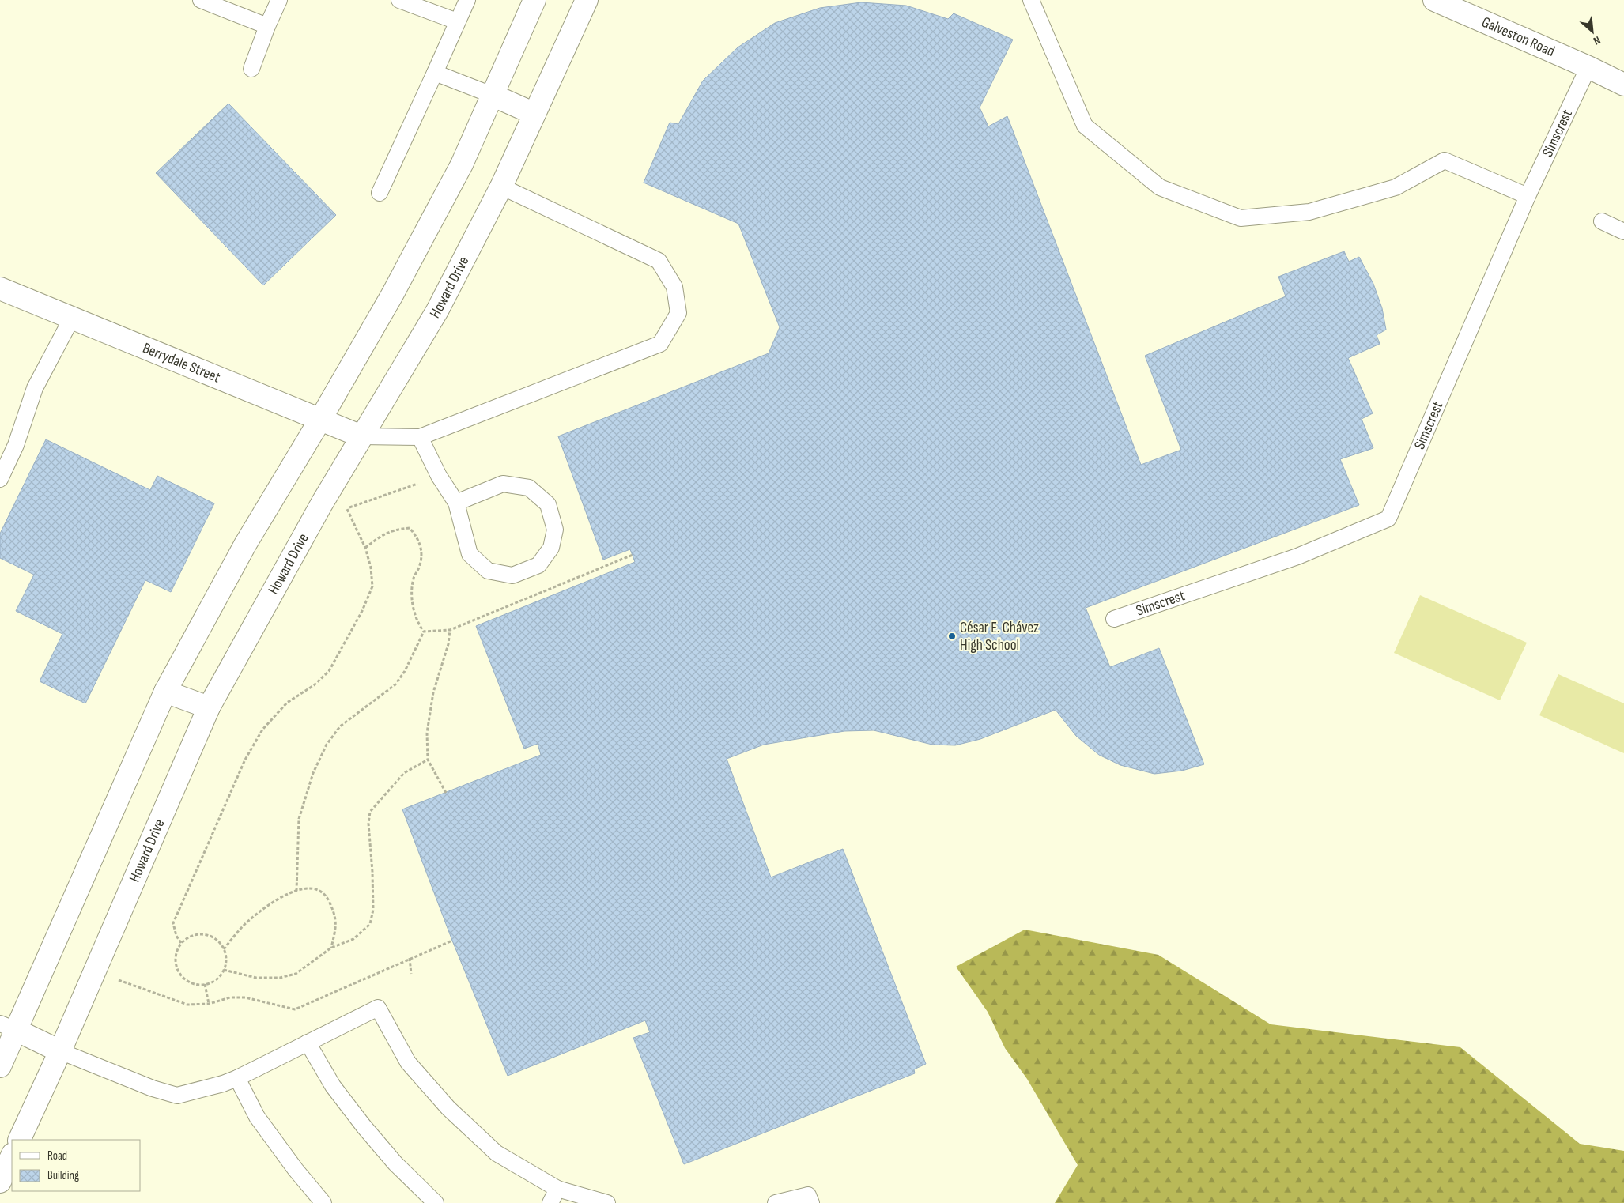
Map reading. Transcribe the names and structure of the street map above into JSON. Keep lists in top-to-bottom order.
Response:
{
  "streets": {
    "main road": ["Galveston Road", "Howard Drive", "Berrydale Street"],
    "lane": ["Simscrest"]
  },
  "crossings": [
    ["Galveston Road", "Simscrest"],
    ["Howard Drive", "Berrydale Street"]
  ],
  "places": ["César E. Chávez High School"],
  "legend": ["Road", "Building"],
  "north": "bottom right"
}
